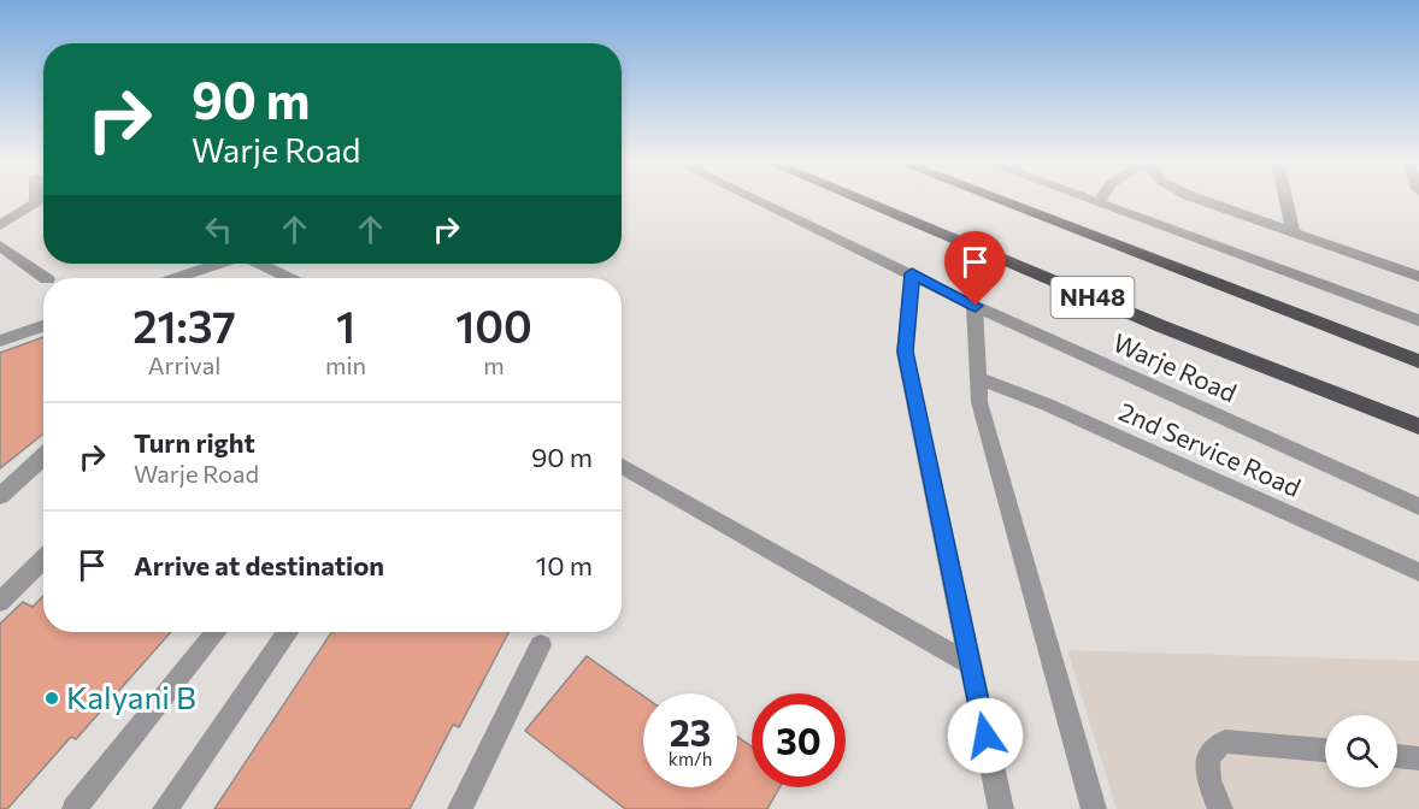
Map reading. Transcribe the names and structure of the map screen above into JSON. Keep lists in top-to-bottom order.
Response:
{
  "streets": {
    "highway": ["NH48"],
    "street": ["Warje Road", "2nd Service Road"]
  },
  "places": ["Kalyani B"],
  "page": {
    "turn": ["90 m", "Warje Road"],
    "eta": [
      "21:37",
      "Arrival",
      "1",
      "min",
      "100",
      "m"
    ],
    "list": [
      {
        "name": "Turn right",
        "note": "Warje Road",
        "value": "90 m"
      },
      {
        "name": "Arrive at destination",
        "value": "10 m"
      }
    ],
    "speed": "23 km/h",
    "limit": "30"
  }
}
